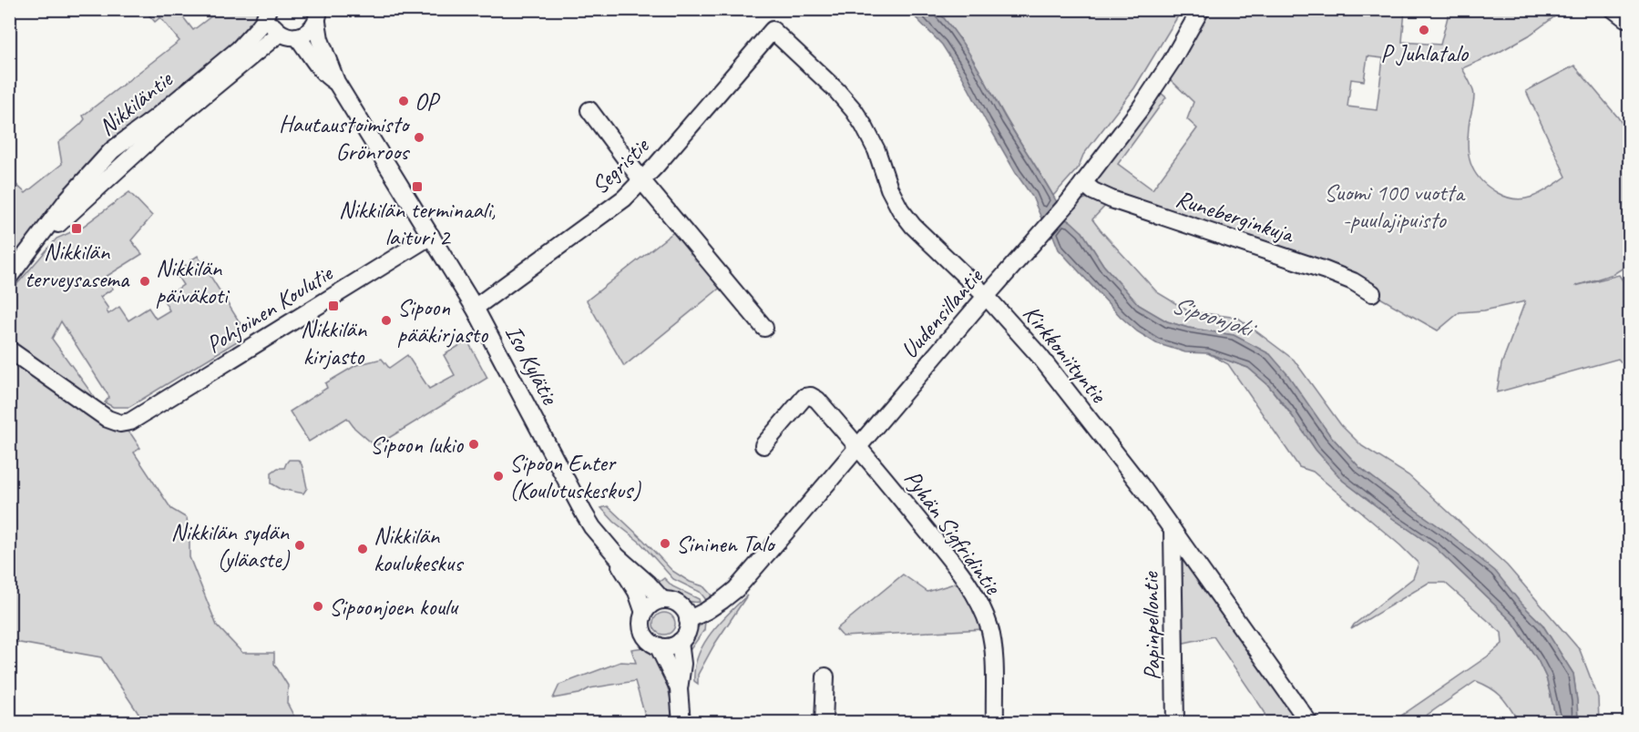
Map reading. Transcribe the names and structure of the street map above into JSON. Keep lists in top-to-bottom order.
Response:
{
  "streets": {
    "street": [
      "Nikkiläntie",
      "Segristie",
      "Runeberginkuja",
      "Pohjoinen Koulutie",
      "Uudensillantie",
      "Kirkkoniityntie",
      "Iso Kylätie",
      "Pyhän Sigfridintie",
      "Papinpellontie"
    ]
  },
  "crossings": [
    ["Segristie", "Kirkkoniityntie"],
    ["Segristie", "Iso Kylätie"],
    ["Runeberginkuja", "Uudensillantie"],
    ["Pohjoinen Koulutie", "Iso Kylätie"],
    ["Uudensillantie", "Kirkkoniityntie"],
    ["Uudensillantie", "Iso Kylätie"],
    ["Uudensillantie", "Pyhän Sigfridintie"],
    ["Kirkkoniityntie", "Papinpellontie"]
  ],
  "water": ["Sipoonjoki"],
  "parks": ["Suomi 100 vuotta -puulajipuisto"],
  "places": {
    "other": [
      "P Juhlatalo",
      "OP",
      "Hautaustoimisto Grönroos",
      "Nikkilän päiväkoti",
      "Sipoon pääkirjasto",
      "Sipoon lukio",
      "Sipoon Enter (Koulutuskeskus)",
      "Sininen Talo",
      "Nikkilän sydän (yläaste)",
      "Nikkilän koulukeskus",
      "Sipoonjoen koulu"
    ],
    "transit": ["Nikkilän terminaali, laituri 2", "Nikkilän terveysasema", "Nikkilän kirjasto"]
  }
}
